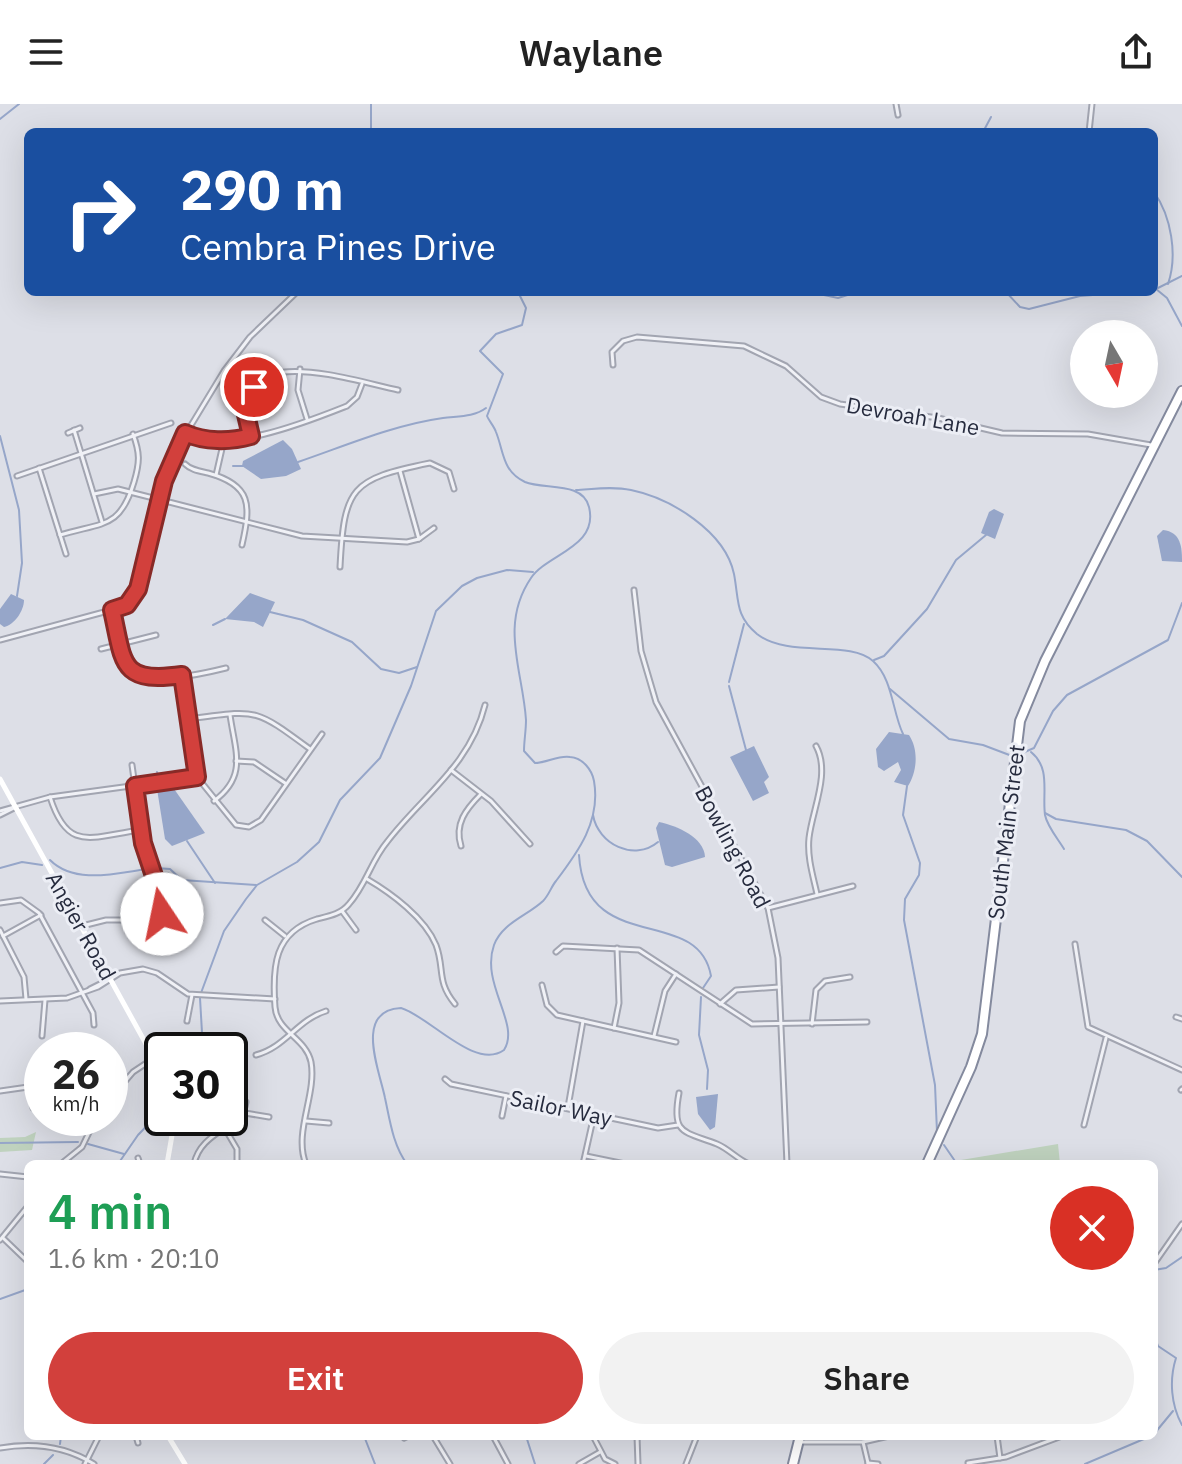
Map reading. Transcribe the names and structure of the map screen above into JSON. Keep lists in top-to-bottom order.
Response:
{
  "streets": {
    "highway": ["South Main Street"],
    "street": [
      "Devroah Lane",
      "Bowling Road",
      "Angier Road",
      "Sailor Way"
    ]
  },
  "crossings": [
    ["Devroah Lane", "South Main Street"]
  ],
  "north": "bottom",
  "page": {
    "header": "Waylane",
    "turn": ["290 m", "Cembra Pines Drive"],
    "speed": "26 km/h",
    "limit": "30",
    "heading": ["4 min", "1.6 km · 20:10"],
    "buttons": ["Exit", "Share"]
  }
}
